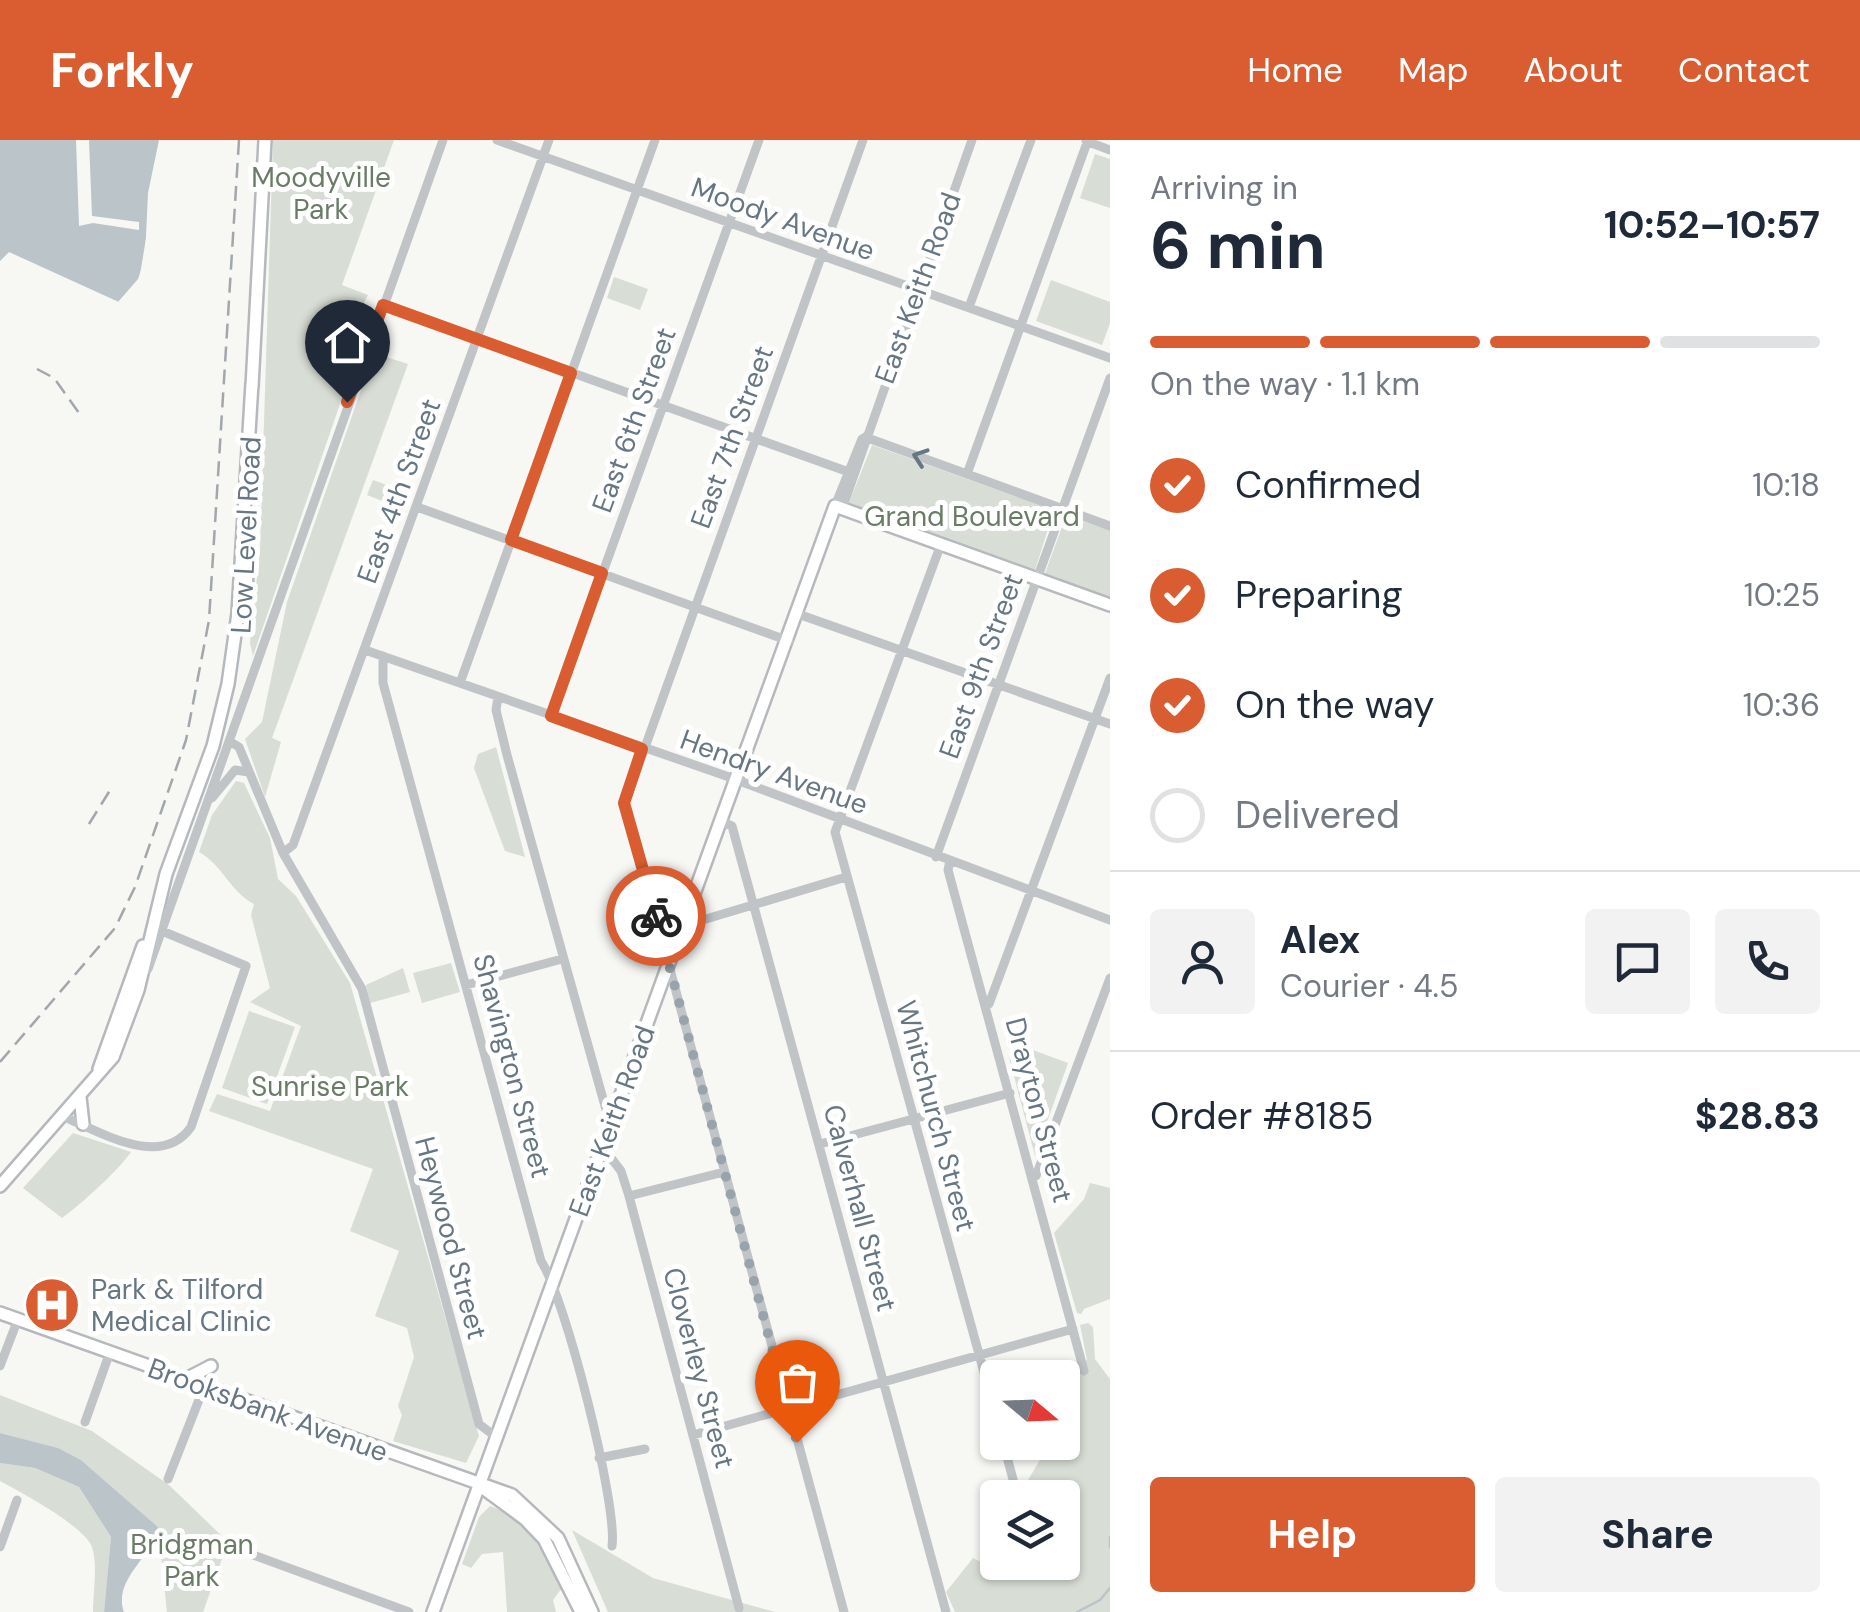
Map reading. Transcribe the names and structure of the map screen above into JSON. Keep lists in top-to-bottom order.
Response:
{
  "streets": {
    "main road": ["East Keith Road", "Low Level Road", "Brooksbank Avenue"],
    "street": [
      "Moody Avenue",
      "East 6th Street",
      "East 7th Street",
      "East 4th Street",
      "East 9th Street",
      "Hendry Avenue",
      "Shavington Street",
      "Drayton Street",
      "Whitchurch Street",
      "Calverhall Street",
      "Heywood Street",
      "Cloverley Street"
    ]
  },
  "crossings": [
    ["Moody Avenue", "East Keith Road"],
    ["Moody Avenue", "East 6th Street"],
    ["Moody Avenue", "East 7th Street"],
    ["Moody Avenue", "East 4th Street"],
    ["East Keith Road", "East 7th Street"],
    ["East Keith Road", "Hendry Avenue"],
    ["East Keith Road", "Shavington Street"],
    ["East Keith Road", "Calverhall Street"],
    ["East Keith Road", "Heywood Street"],
    ["East Keith Road", "Cloverley Street"],
    ["East Keith Road", "Brooksbank Avenue"],
    ["East 6th Street", "Hendry Avenue"],
    ["East 7th Street", "Hendry Avenue"],
    ["East 4th Street", "Hendry Avenue"],
    ["East 4th Street", "Heywood Street"],
    ["East 9th Street", "Hendry Avenue"],
    ["Hendry Avenue", "Shavington Street"],
    ["Hendry Avenue", "Drayton Street"],
    ["Hendry Avenue", "Whitchurch Street"]
  ],
  "parks": [
    "Moodyville Park",
    "Grand Boulevard",
    "Sunrise Park",
    "Bridgman Park"
  ],
  "places": {
    "hospital": ["Park & Tilford Medical Clinic"]
  },
  "north": "right",
  "page": {
    "header": "Forkly",
    "nav": [
      "Home",
      "Map",
      "About",
      "Contact"
    ],
    "heading": ["6 min", "Arriving in", "10:52–10:57"],
    "panel": [
      "Alex",
      "Courier · 4.5",
      "Order #8185",
      "$28.83"
    ],
    "bar": "On the way · 1.1 km",
    "list": [
      ["Confirmed", "10:18"],
      ["Preparing", "10:25"],
      ["On the way", "10:36"],
      "Delivered"
    ],
    "buttons": ["Help", "Share"]
  }
}
